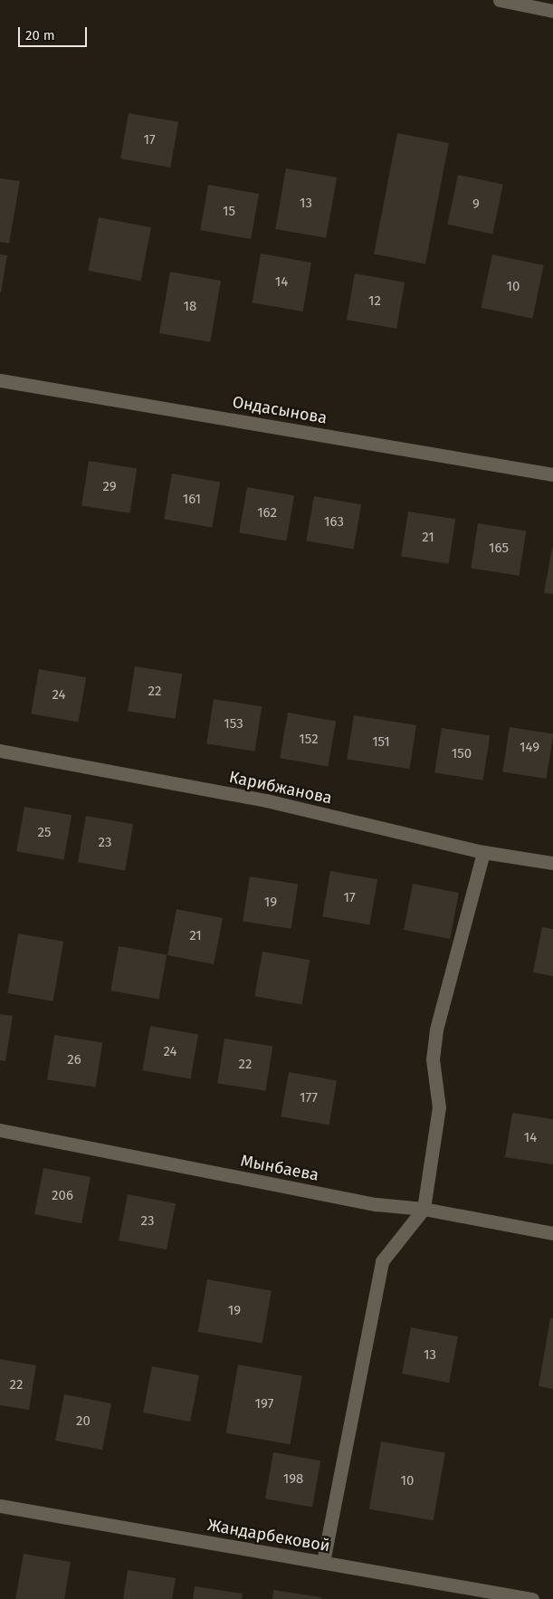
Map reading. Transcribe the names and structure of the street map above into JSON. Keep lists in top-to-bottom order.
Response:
{
  "streets": {
    "street": [
      "Ондасынова",
      "Карибжанова",
      "Мынбаева",
      "Жандарбековой"
    ]
  },
  "house_numbers": [
    "17",
    "13",
    "9",
    "15",
    "14",
    "10",
    "12",
    "18",
    "29",
    "161",
    "162",
    "163",
    "21",
    "165",
    "22",
    "24",
    "153",
    "152",
    "151",
    "149",
    "150",
    "25",
    "23",
    "17",
    "19",
    "21",
    "24",
    "26",
    "22",
    "177",
    "14",
    "206",
    "23",
    "19",
    "13",
    "22",
    "197",
    "20",
    "198",
    "10"
  ],
  "scale_bar": "20 m"
}
